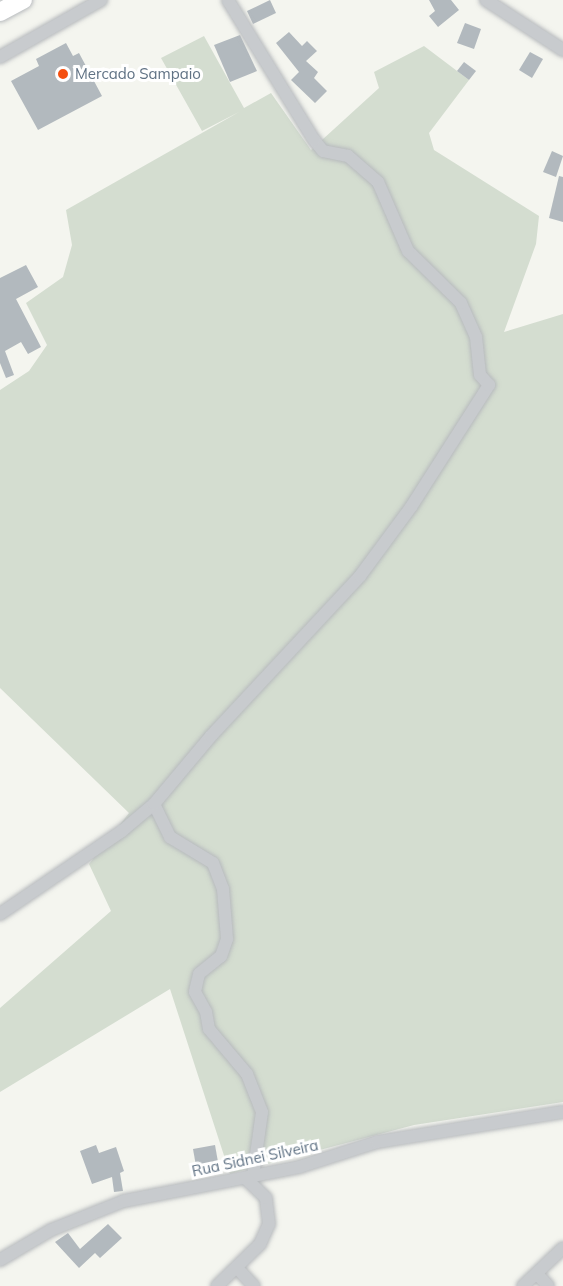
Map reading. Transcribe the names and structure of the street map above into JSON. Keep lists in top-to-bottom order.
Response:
{
  "streets": {
    "street": ["Rua Sidnei Silveira"]
  },
  "places": ["Mercado Sampaio"]
}
